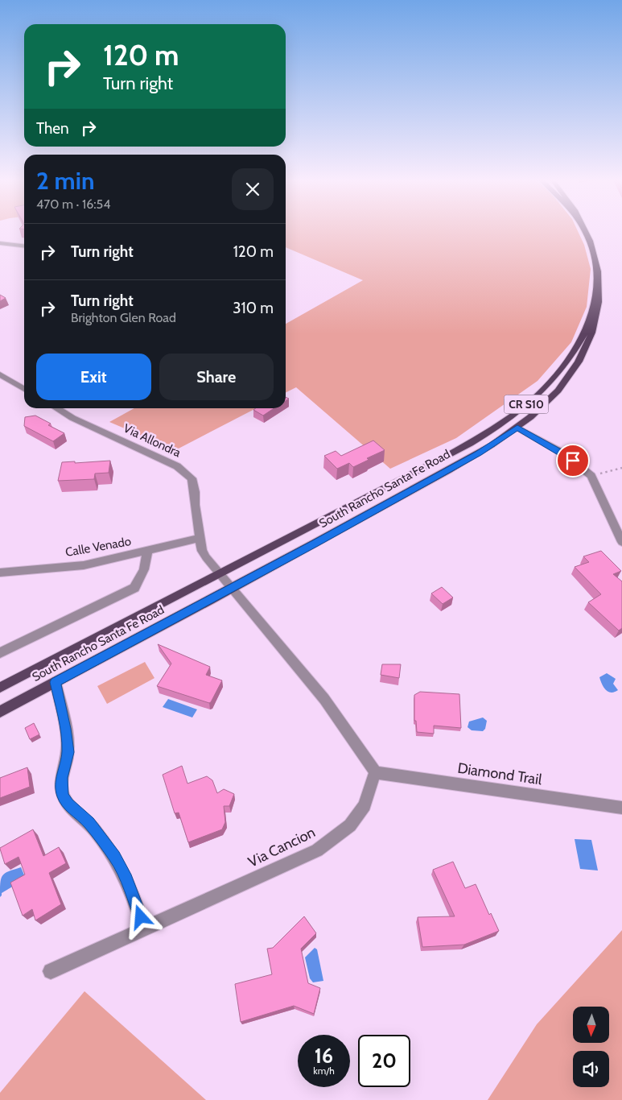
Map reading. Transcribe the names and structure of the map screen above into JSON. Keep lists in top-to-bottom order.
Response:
{
  "streets": {
    "main road": ["CR S10", "South Rancho Santa Fe Road"],
    "street": [
      "Via Allondra",
      "Calle Venado",
      "Diamond Trail",
      "Via Cancion"
    ]
  },
  "crossings": [
    ["Via Allondra", "South Rancho Santa Fe Road"],
    ["Via Allondra", "Calle Venado"],
    ["Diamond Trail", "Via Cancion"]
  ],
  "north": "bottom",
  "page": {
    "turn": ["120 m", "Turn right"],
    "then": "Then",
    "heading": ["2 min", "470 m · 16:54"],
    "list": [
      {
        "name": "Turn right",
        "value": "120 m"
      },
      {
        "name": "Turn right",
        "note": "Brighton Glen Road",
        "value": "310 m"
      }
    ],
    "buttons": ["Exit", "Share"],
    "speed": "16 km/h",
    "limit": "20"
  }
}
